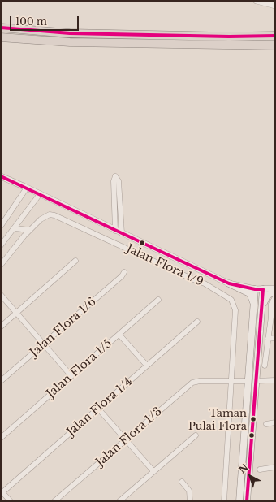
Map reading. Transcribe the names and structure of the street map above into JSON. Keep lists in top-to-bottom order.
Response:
{
  "streets": {
    "street": [
      "Jalan Flora 1/9",
      "Jalan Flora 1/6",
      "Jalan Flora 1/5",
      "Jalan Flora 1/4",
      "Jalan Flora 1/3"
    ]
  },
  "crossings": [
    ["Jalan Flora 1/9", "Jalan Flora 1/3"]
  ],
  "places": ["Taman Pulai Flora"],
  "scale_bar": "100 m",
  "north": "top left"
}
